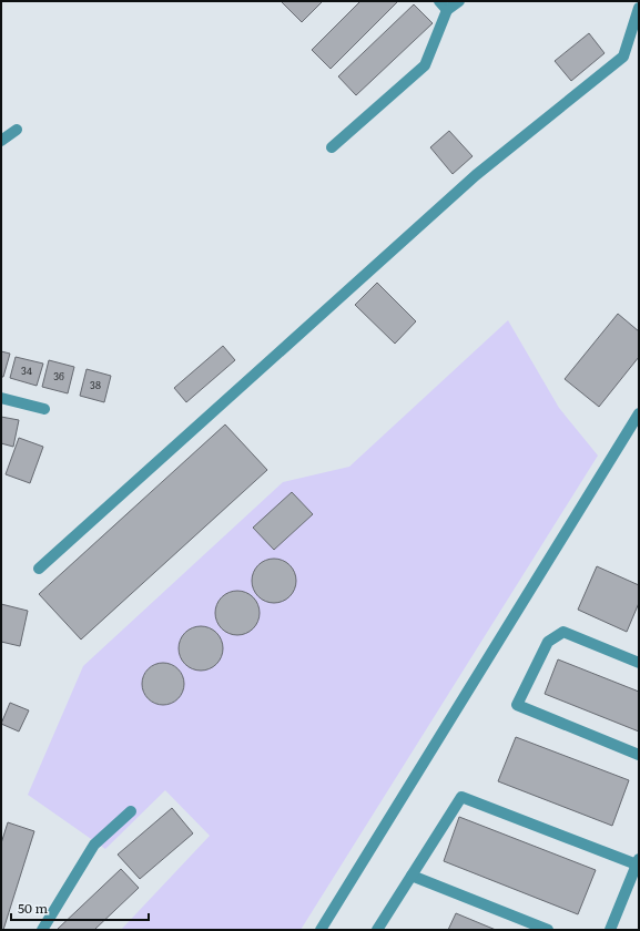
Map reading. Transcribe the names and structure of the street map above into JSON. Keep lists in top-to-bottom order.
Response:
{
  "house_numbers": ["34", "36", "38"],
  "scale_bar": "50 m"
}
